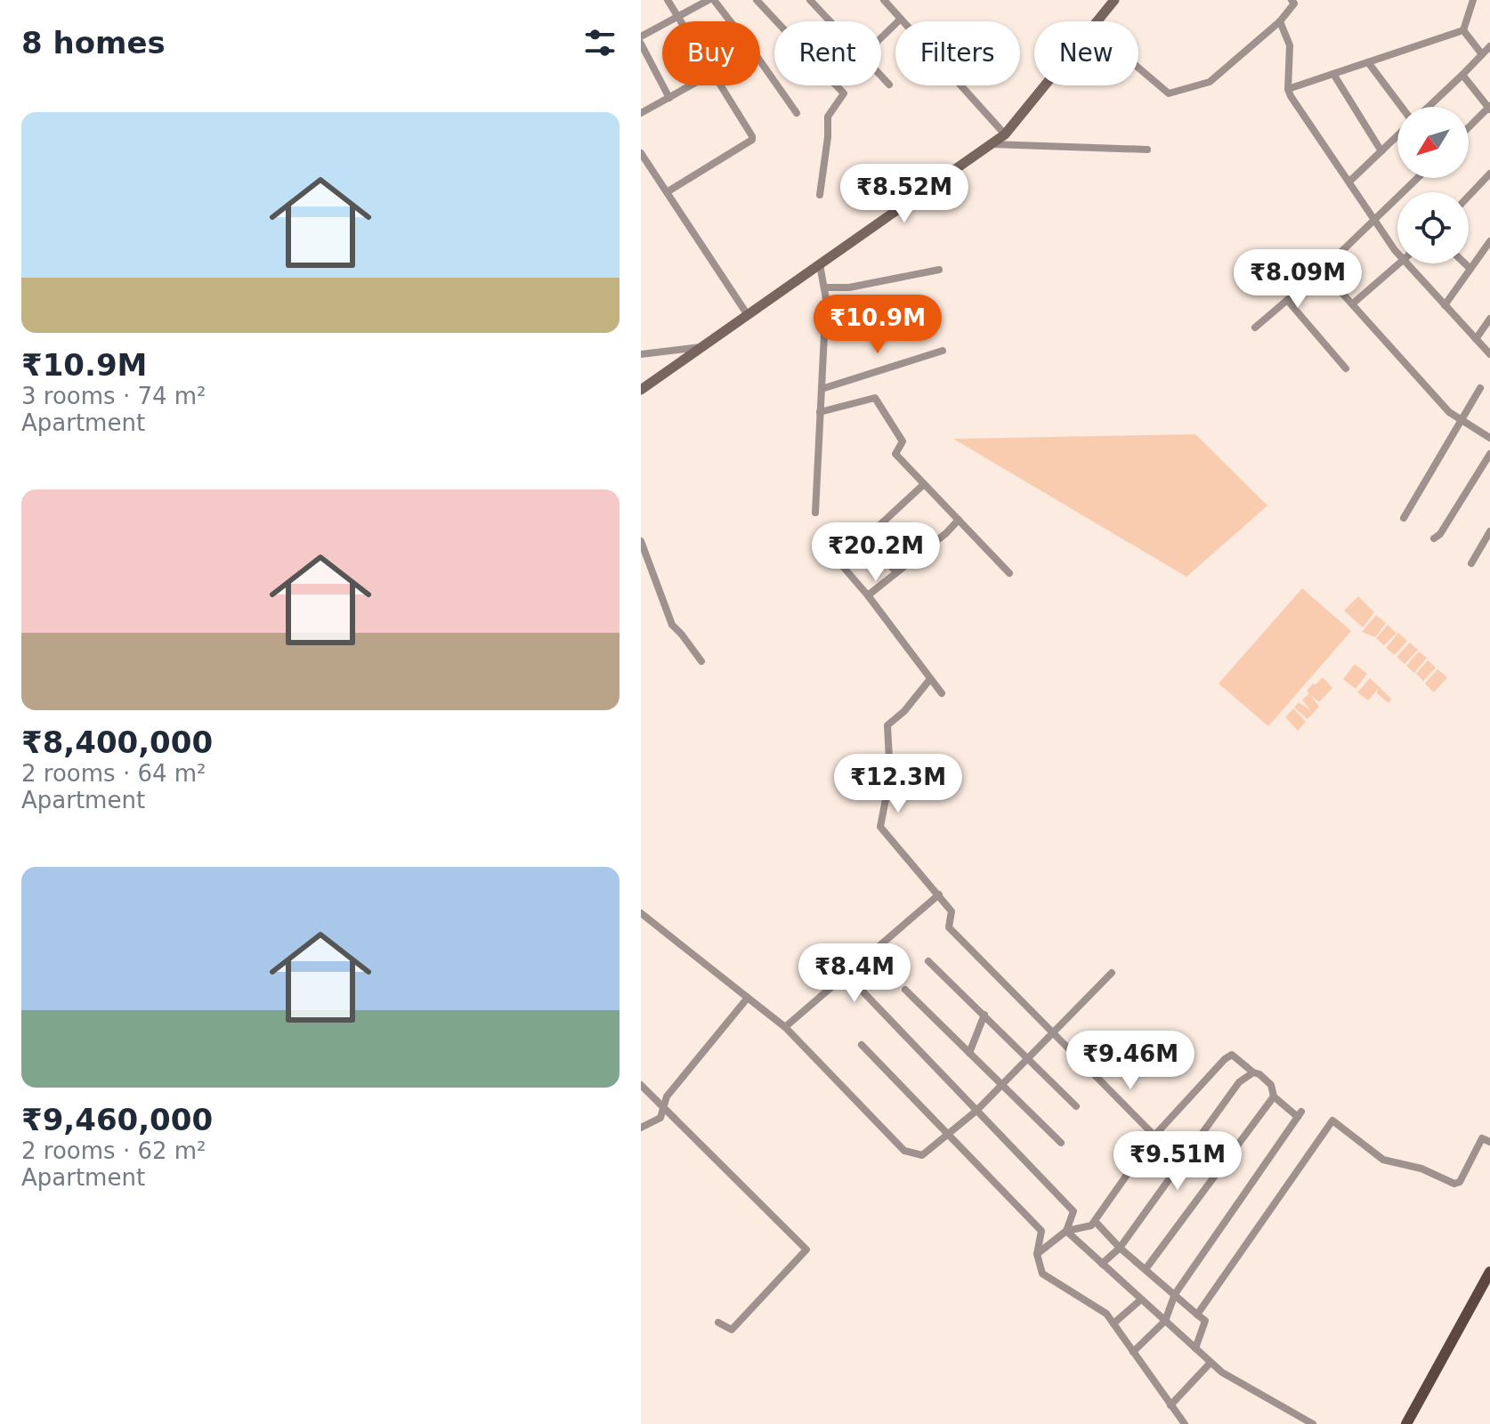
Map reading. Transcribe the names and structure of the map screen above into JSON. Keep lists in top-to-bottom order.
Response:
{
  "north": "bottom left",
  "page": {
    "heading": "8 homes",
    "chip": [
      "Buy",
      "Rent",
      "Filters",
      "New"
    ],
    "list": [
      {
        "name": "₹10.9M",
        "note": "3 rooms · 74 m² · Apartment"
      },
      {
        "name": "₹8,400,000",
        "note": "2 rooms · 64 m² · Apartment"
      },
      {
        "name": "₹9,460,000",
        "note": "2 rooms · 62 m² · Apartment"
      }
    ],
    "price": [
      "₹8.52M",
      "₹8.09M",
      "₹10.9M",
      "₹20.2M",
      "₹12.3M",
      "₹8.4M",
      "₹9.46M",
      "₹9.51M"
    ]
  }
}
